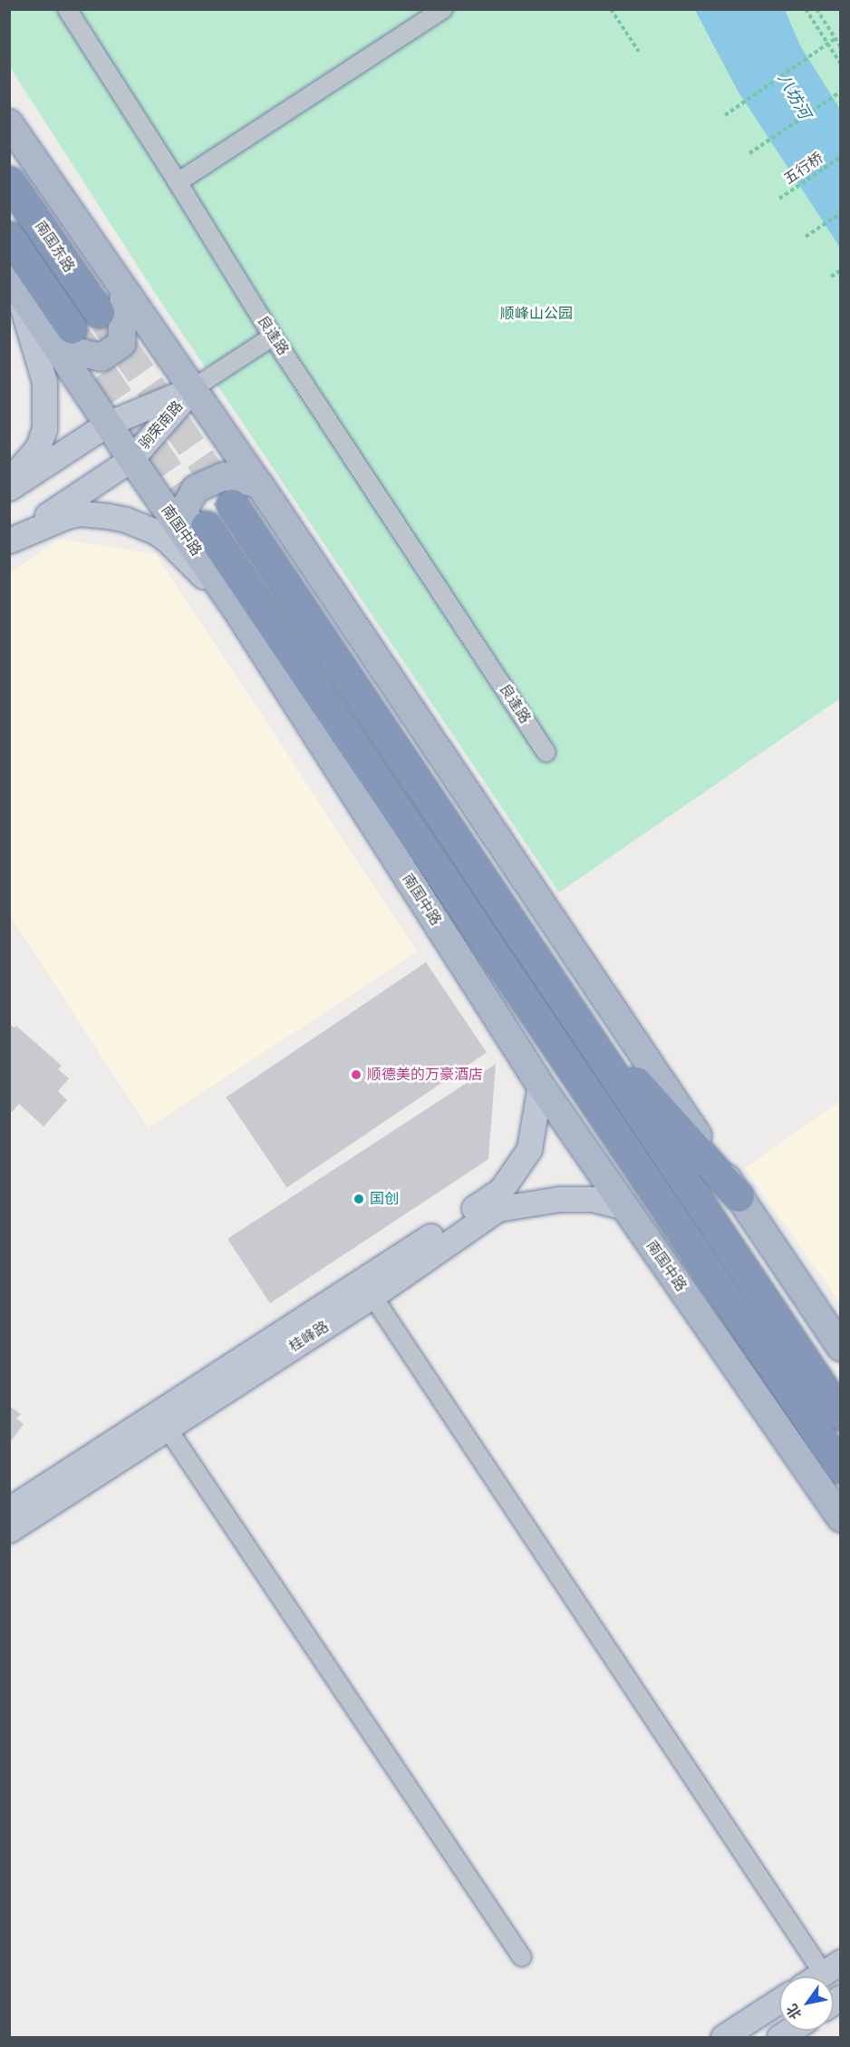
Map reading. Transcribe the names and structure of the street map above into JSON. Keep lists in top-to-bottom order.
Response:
{
  "streets": {
    "highway": ["南国东路", "南国中路"],
    "street": ["良逢路", "驹荣南路", "桂峰路"],
    "path": ["五行桥"]
  },
  "crossings": [
    ["驹荣南路", "南国中路"],
    ["南国中路", "桂峰路"]
  ],
  "water": ["八坊河"],
  "parks": ["顺峰山公园"],
  "places": ["顺德美的万豪酒店", "国创"],
  "north": "bottom left"
}
